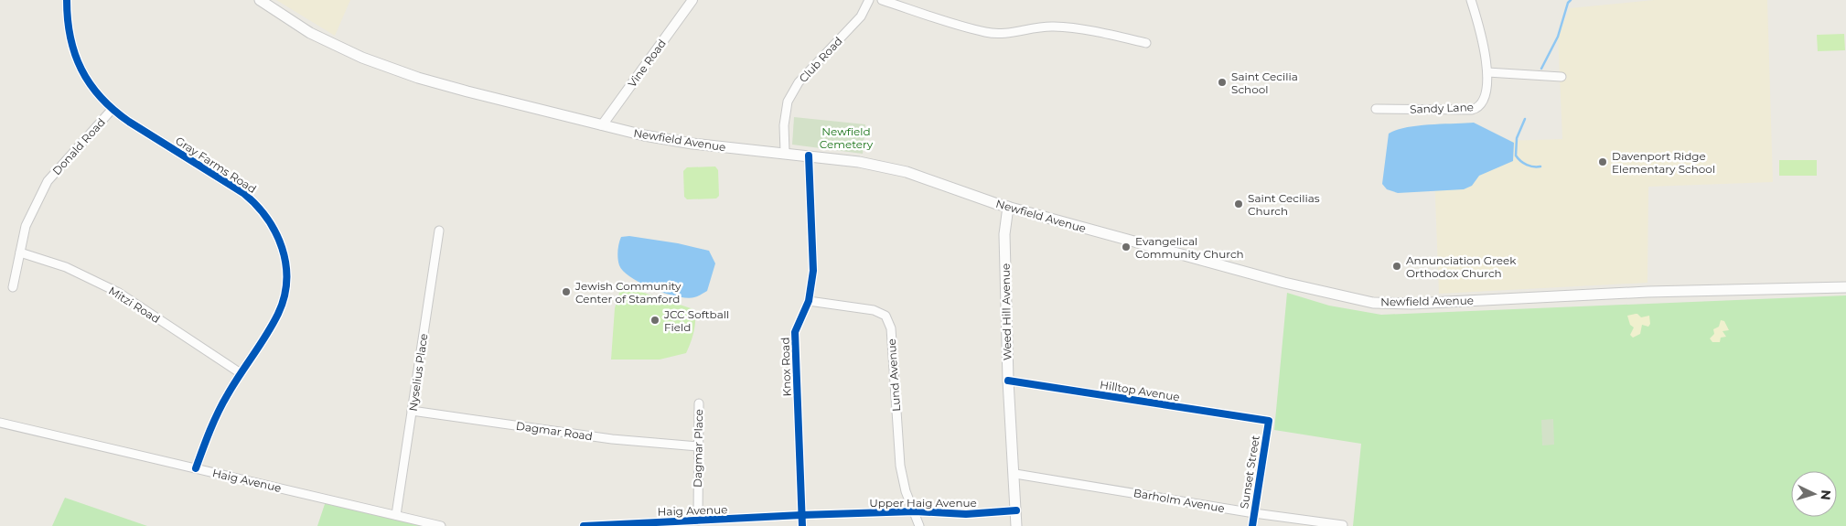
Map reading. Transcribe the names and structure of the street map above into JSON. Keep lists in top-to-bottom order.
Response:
{
  "streets": {
    "main road": ["Newfield Avenue", "Weed Hill Avenue"],
    "street": [
      "Club Road",
      "Vine Road",
      "Sandy Lane",
      "Donald Road",
      "Gray Farms Road",
      "Mitzi Road",
      "Knox Road",
      "Nyselius Place",
      "Lund Avenue",
      "Hilltop Avenue",
      "Dagmar Road",
      "Dagmar Place",
      "Sunset Street",
      "Haig Avenue",
      "Barholm Avenue",
      "Upper Haig Avenue"
    ]
  },
  "crossings": [
    ["Club Road", "Newfield Avenue"],
    ["Vine Road", "Newfield Avenue"],
    ["Newfield Avenue", "Weed Hill Avenue"],
    ["Newfield Avenue", "Knox Road"],
    ["Donald Road", "Gray Farms Road"],
    ["Donald Road", "Mitzi Road"],
    ["Gray Farms Road", "Mitzi Road"],
    ["Gray Farms Road", "Haig Avenue"],
    ["Weed Hill Avenue", "Hilltop Avenue"],
    ["Weed Hill Avenue", "Barholm Avenue"],
    ["Weed Hill Avenue", "Upper Haig Avenue"],
    ["Knox Road", "Lund Avenue"],
    ["Knox Road", "Haig Avenue"],
    ["Knox Road", "Upper Haig Avenue"],
    ["Nyselius Place", "Dagmar Road"],
    ["Nyselius Place", "Haig Avenue"],
    ["Lund Avenue", "Upper Haig Avenue"],
    ["Hilltop Avenue", "Sunset Street"],
    ["Dagmar Road", "Dagmar Place"],
    ["Dagmar Place", "Haig Avenue"],
    ["Sunset Street", "Barholm Avenue"],
    ["Haig Avenue", "Upper Haig Avenue"]
  ],
  "parks": ["Newfield Cemetery"],
  "places": [
    "Saint Cecilia School",
    "Davenport Ridge Elementary School",
    "Saint Cecilias Church",
    "Evangelical Community Church",
    "Annunciation Greek Orthodox Church",
    "Jewish Community Center of Stamford",
    "JCC Softball Field"
  ],
  "north": "right"
}
